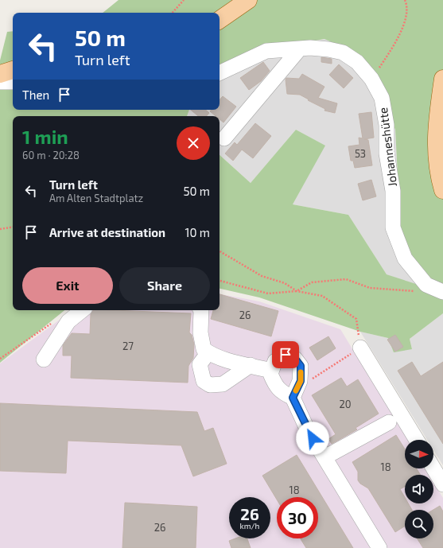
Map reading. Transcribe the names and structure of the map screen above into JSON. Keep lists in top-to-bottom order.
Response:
{
  "streets": {
    "street": ["Johanneshütte"]
  },
  "house_numbers": [
    "53",
    "26",
    "27",
    "20",
    "18",
    "18",
    "26"
  ],
  "north": "right",
  "page": {
    "turn": ["50 m", "Turn left"],
    "then": "Then",
    "heading": ["1 min", "60 m · 20:28"],
    "list": [
      {
        "name": "Turn left",
        "note": "Am Alten Stadtplatz",
        "value": "50 m"
      },
      {
        "name": "Arrive at destination",
        "value": "10 m"
      }
    ],
    "buttons": ["Exit", "Share"],
    "speed": "26 km/h",
    "limit": "30"
  }
}
